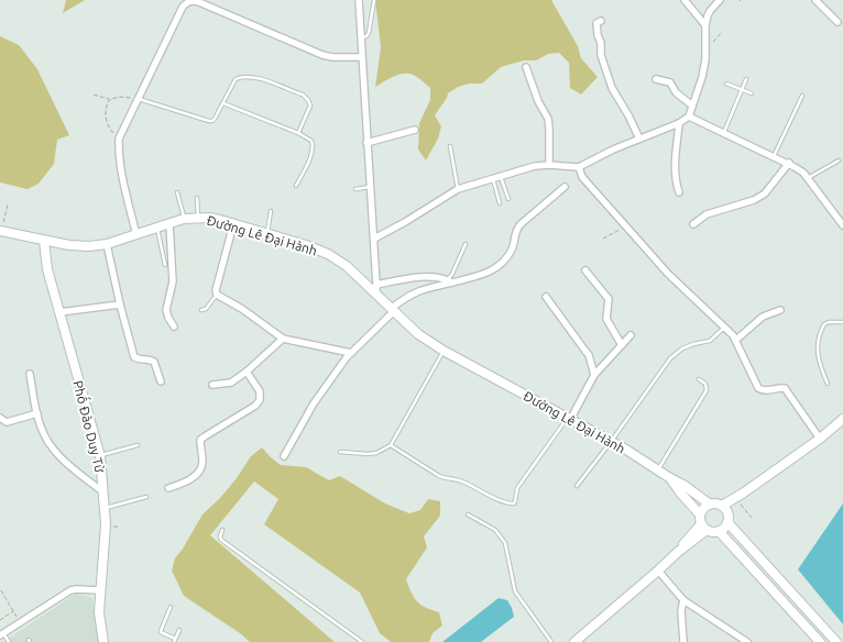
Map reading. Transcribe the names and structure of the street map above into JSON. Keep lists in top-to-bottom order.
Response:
{
  "streets": {
    "main road": ["Đường Lê Đại Hành", "Phố Đào Duy Từ"]
  },
  "crossings": [
    ["Đường Lê Đại Hành", "Phố Đào Duy Từ"]
  ]
}
